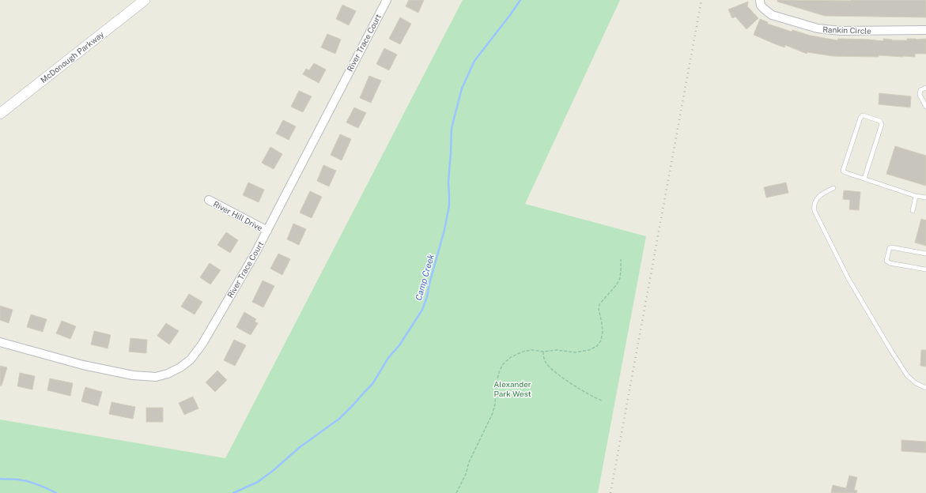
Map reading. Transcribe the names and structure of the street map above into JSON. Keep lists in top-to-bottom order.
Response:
{
  "streets": {
    "street": [
      "Rankin Circle",
      "River Trace Court",
      "McDonough Parkway",
      "River Hill Drive"
    ]
  },
  "crossings": [
    ["River Trace Court", "River Hill Drive"]
  ],
  "water": ["Camp Creek"],
  "parks": ["Alexander Park West"]
}
